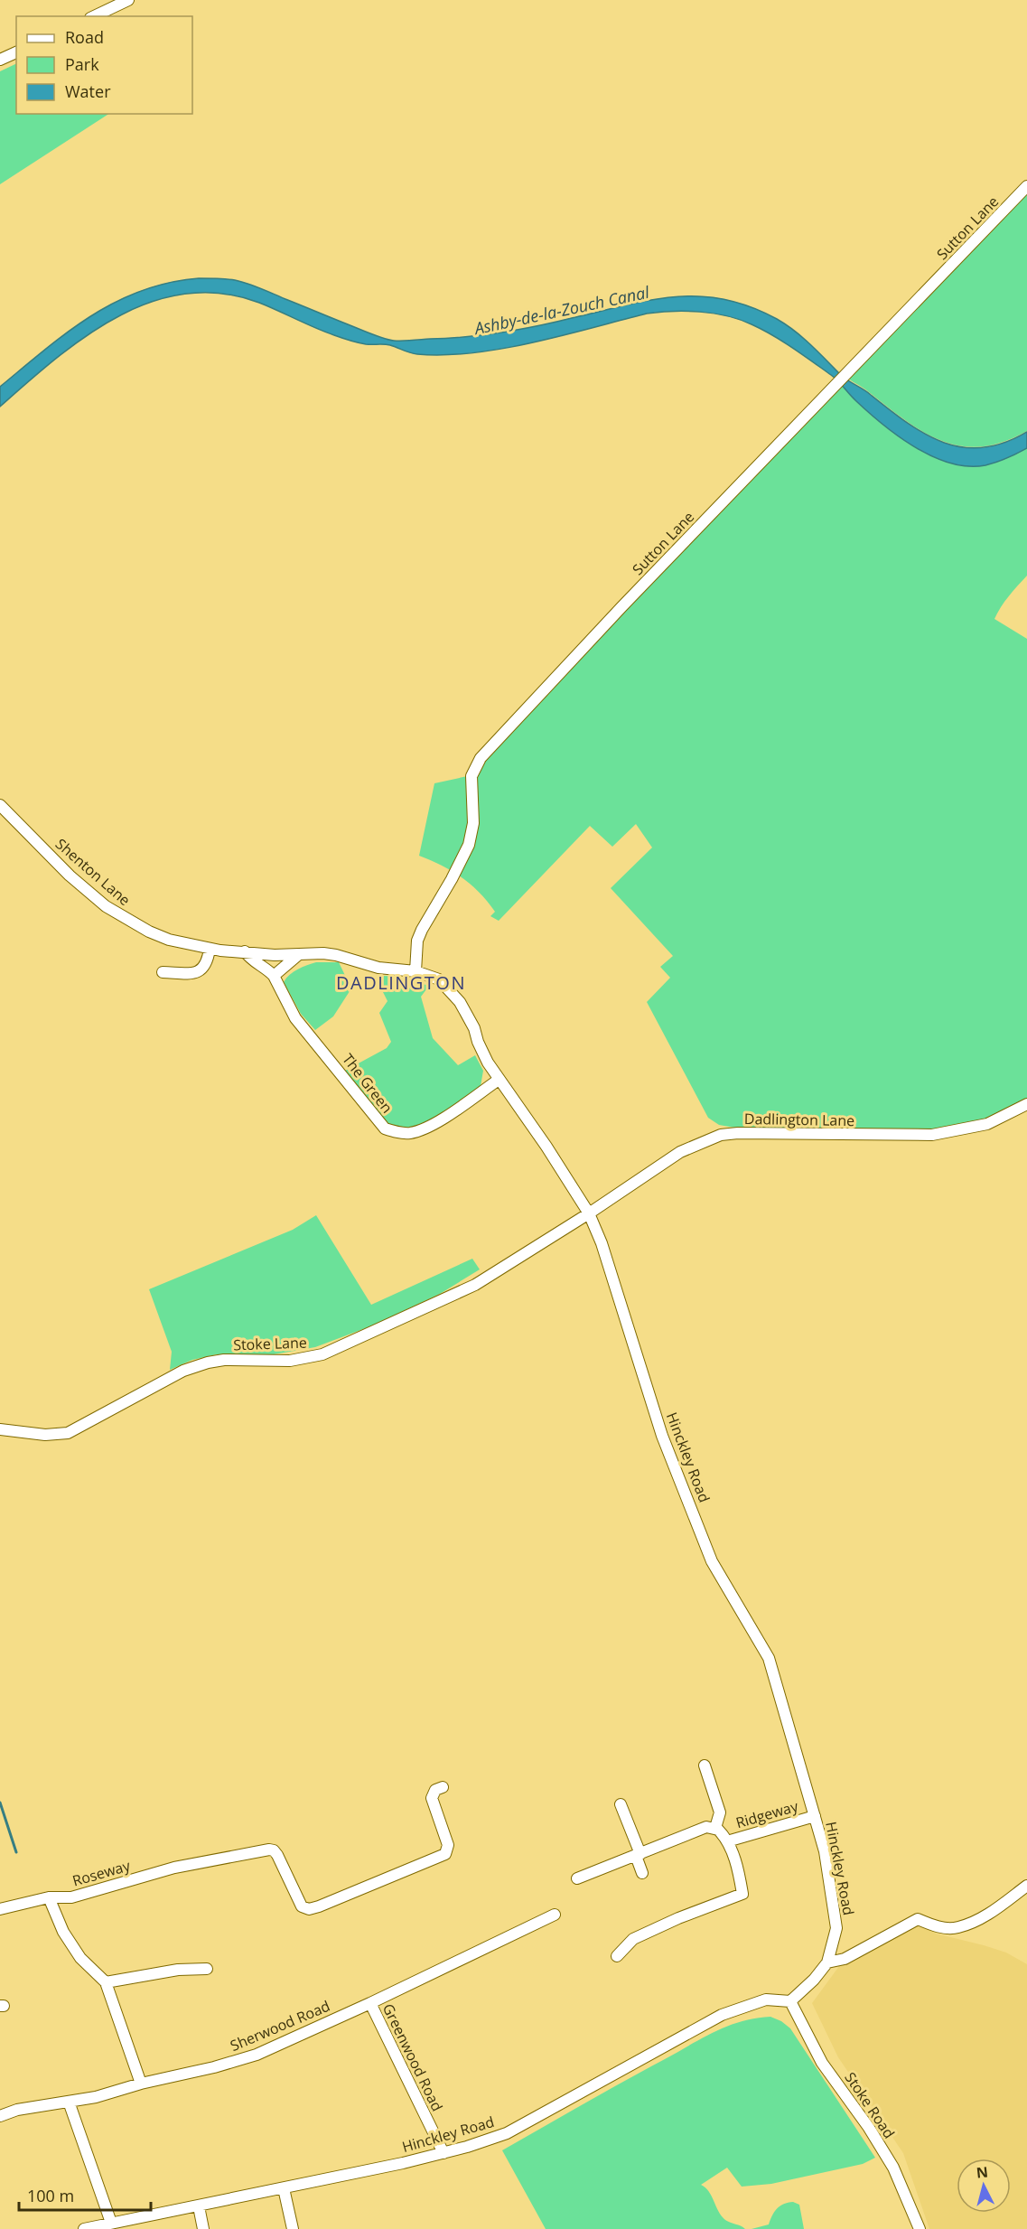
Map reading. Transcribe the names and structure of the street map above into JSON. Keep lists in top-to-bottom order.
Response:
{
  "streets": {
    "street": [
      "Sutton Lane",
      "Shenton Lane",
      "The Green",
      "Dadlington Lane",
      "Stoke Lane",
      "Hinckley Road",
      "Ridgeway",
      "Roseway",
      "Sherwood Road",
      "Greenwood Road",
      "Stoke Road"
    ]
  },
  "crossings": [
    ["Sutton Lane", "Shenton Lane"],
    ["Sutton Lane", "Hinckley Road"],
    ["Shenton Lane", "The Green"],
    ["Shenton Lane", "Hinckley Road"],
    ["The Green", "Hinckley Road"],
    ["Dadlington Lane", "Stoke Lane"],
    ["Dadlington Lane", "Hinckley Road"],
    ["Stoke Lane", "Hinckley Road"],
    ["Hinckley Road", "Ridgeway"],
    ["Hinckley Road", "Greenwood Road"],
    ["Hinckley Road", "Stoke Road"],
    ["Sherwood Road", "Greenwood Road"]
  ],
  "districts": ["DADLINGTON"],
  "water": ["Ashby-de-la-Zouch Canal"],
  "legend": ["Road", "Park", "Water"],
  "scale_bar": "100 m",
  "north": "top"
}
